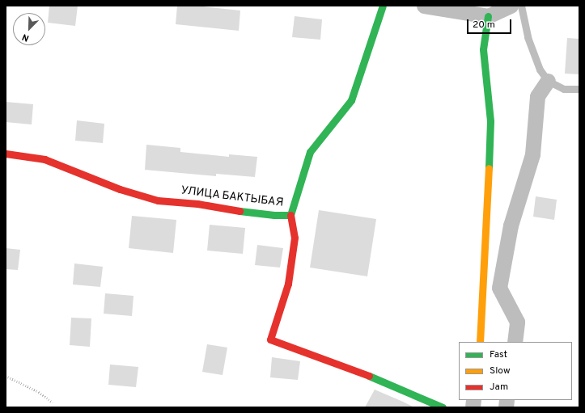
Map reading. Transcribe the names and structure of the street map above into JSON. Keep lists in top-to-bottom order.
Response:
{
  "streets": {
    "street": ["УЛИЦА БАКТЫБАЯ"]
  },
  "legend": ["Fast", "Slow", "Jam"],
  "scale_bar": "20 m",
  "north": "bottom left"
}
